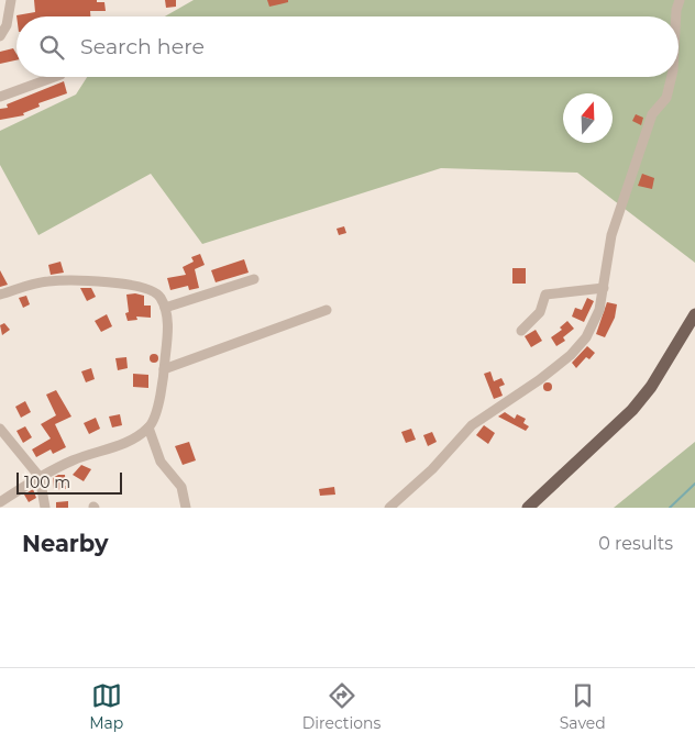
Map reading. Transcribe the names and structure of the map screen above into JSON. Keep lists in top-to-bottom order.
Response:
{
  "scale_bar": "100 m",
  "north": "top",
  "page": {
    "search": "Search here",
    "scale": "100 m",
    "heading": ["Nearby", "0 results"],
    "nav": ["Map", "Directions", "Saved"]
  }
}
